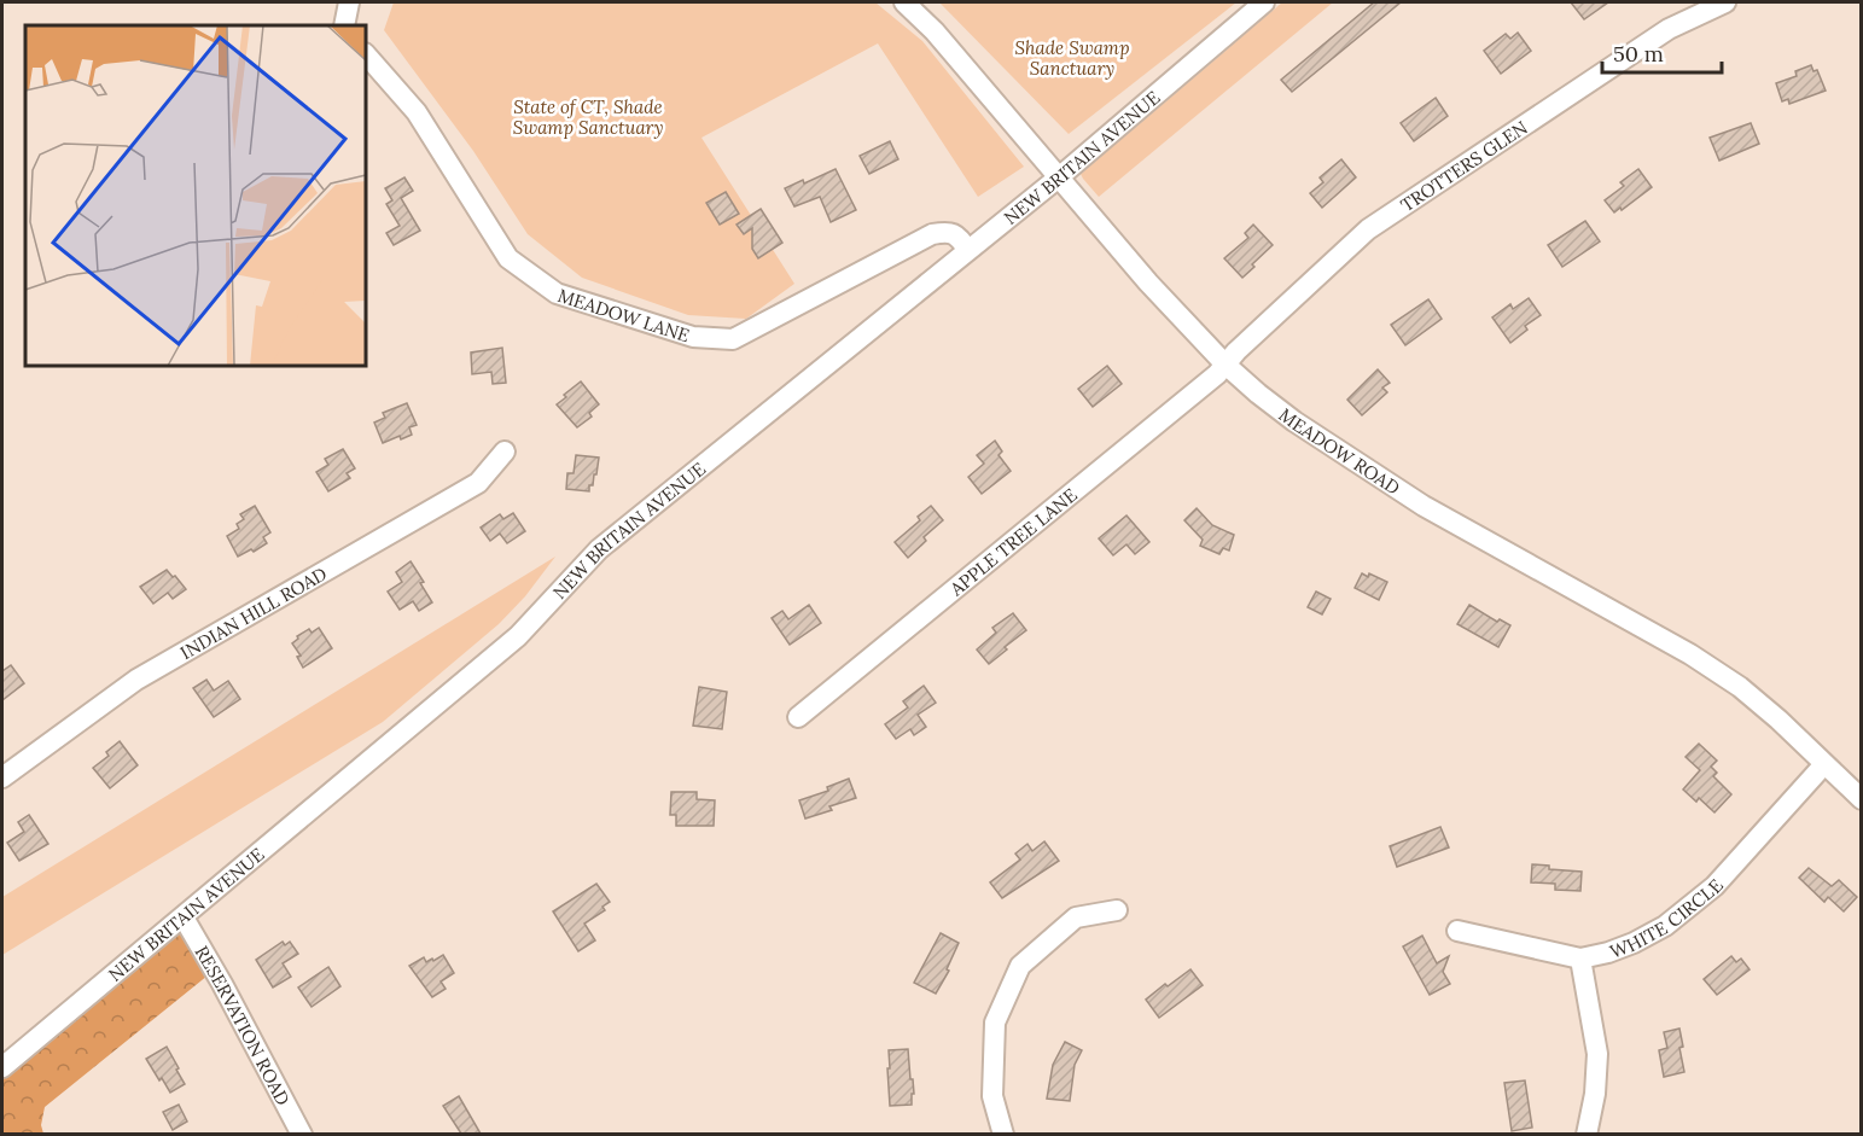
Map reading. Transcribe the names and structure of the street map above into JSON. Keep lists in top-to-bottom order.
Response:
{
  "streets": {
    "street": [
      "NEW BRITAIN AVENUE",
      "TROTTERS GLEN",
      "MEADOW LANE",
      "MEADOW ROAD",
      "APPLE TREE LANE",
      "INDIAN HILL ROAD",
      "WHITE CIRCLE",
      "RESERVATION ROAD"
    ]
  },
  "crossings": [
    ["NEW BRITAIN AVENUE", "MEADOW LANE"],
    ["NEW BRITAIN AVENUE", "MEADOW ROAD"],
    ["NEW BRITAIN AVENUE", "RESERVATION ROAD"],
    ["TROTTERS GLEN", "MEADOW ROAD"],
    ["TROTTERS GLEN", "APPLE TREE LANE"],
    ["MEADOW ROAD", "APPLE TREE LANE"],
    ["MEADOW ROAD", "WHITE CIRCLE"]
  ],
  "parks": ["Shade Swamp Sanctuary", "State of CT, Shade Swamp Sanctuary"],
  "scale_bar": "50 m"
}
